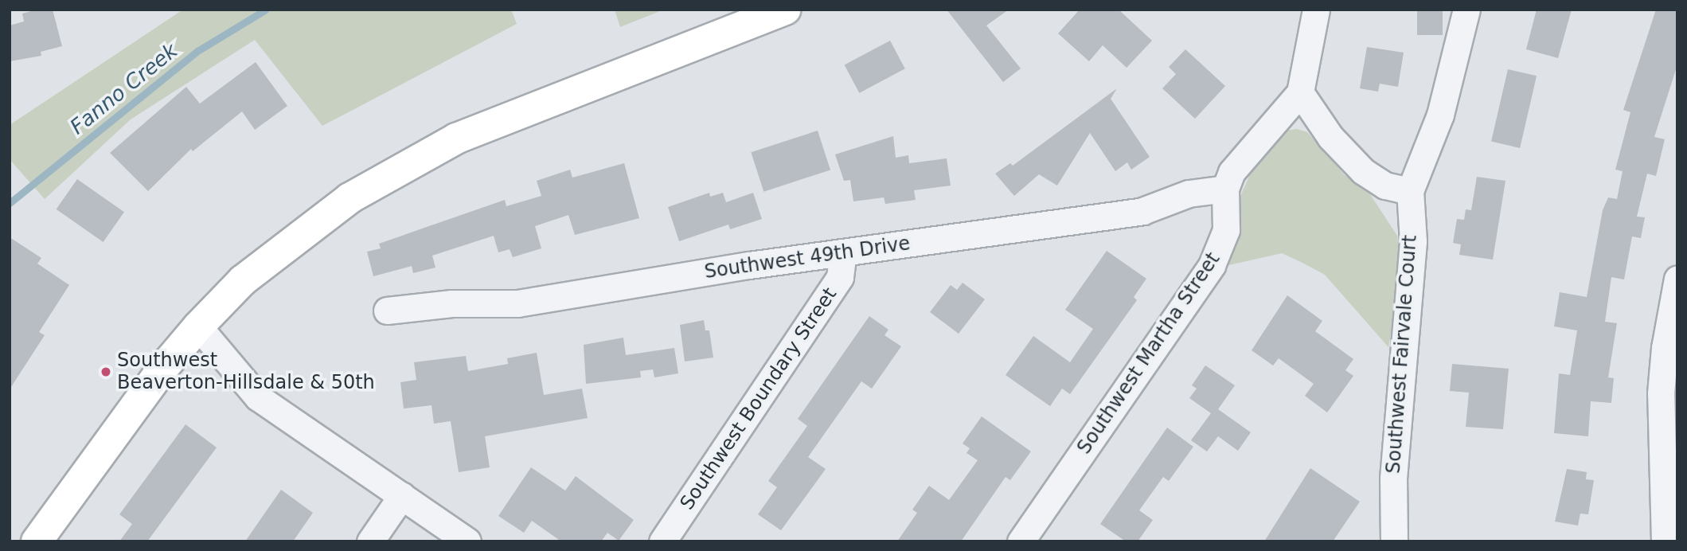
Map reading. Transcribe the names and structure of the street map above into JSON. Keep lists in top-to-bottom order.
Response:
{
  "streets": {
    "street": [
      "Southwest 49th Drive",
      "Southwest Martha Street",
      "Southwest Fairvale Court",
      "Southwest Boundary Street"
    ]
  },
  "crossings": [
    ["Southwest 49th Drive", "Southwest Martha Street"],
    ["Southwest 49th Drive", "Southwest Boundary Street"]
  ],
  "water": ["Fanno Creek"],
  "places": ["Southwest Beaverton-Hillsdale & 50th"]
}
